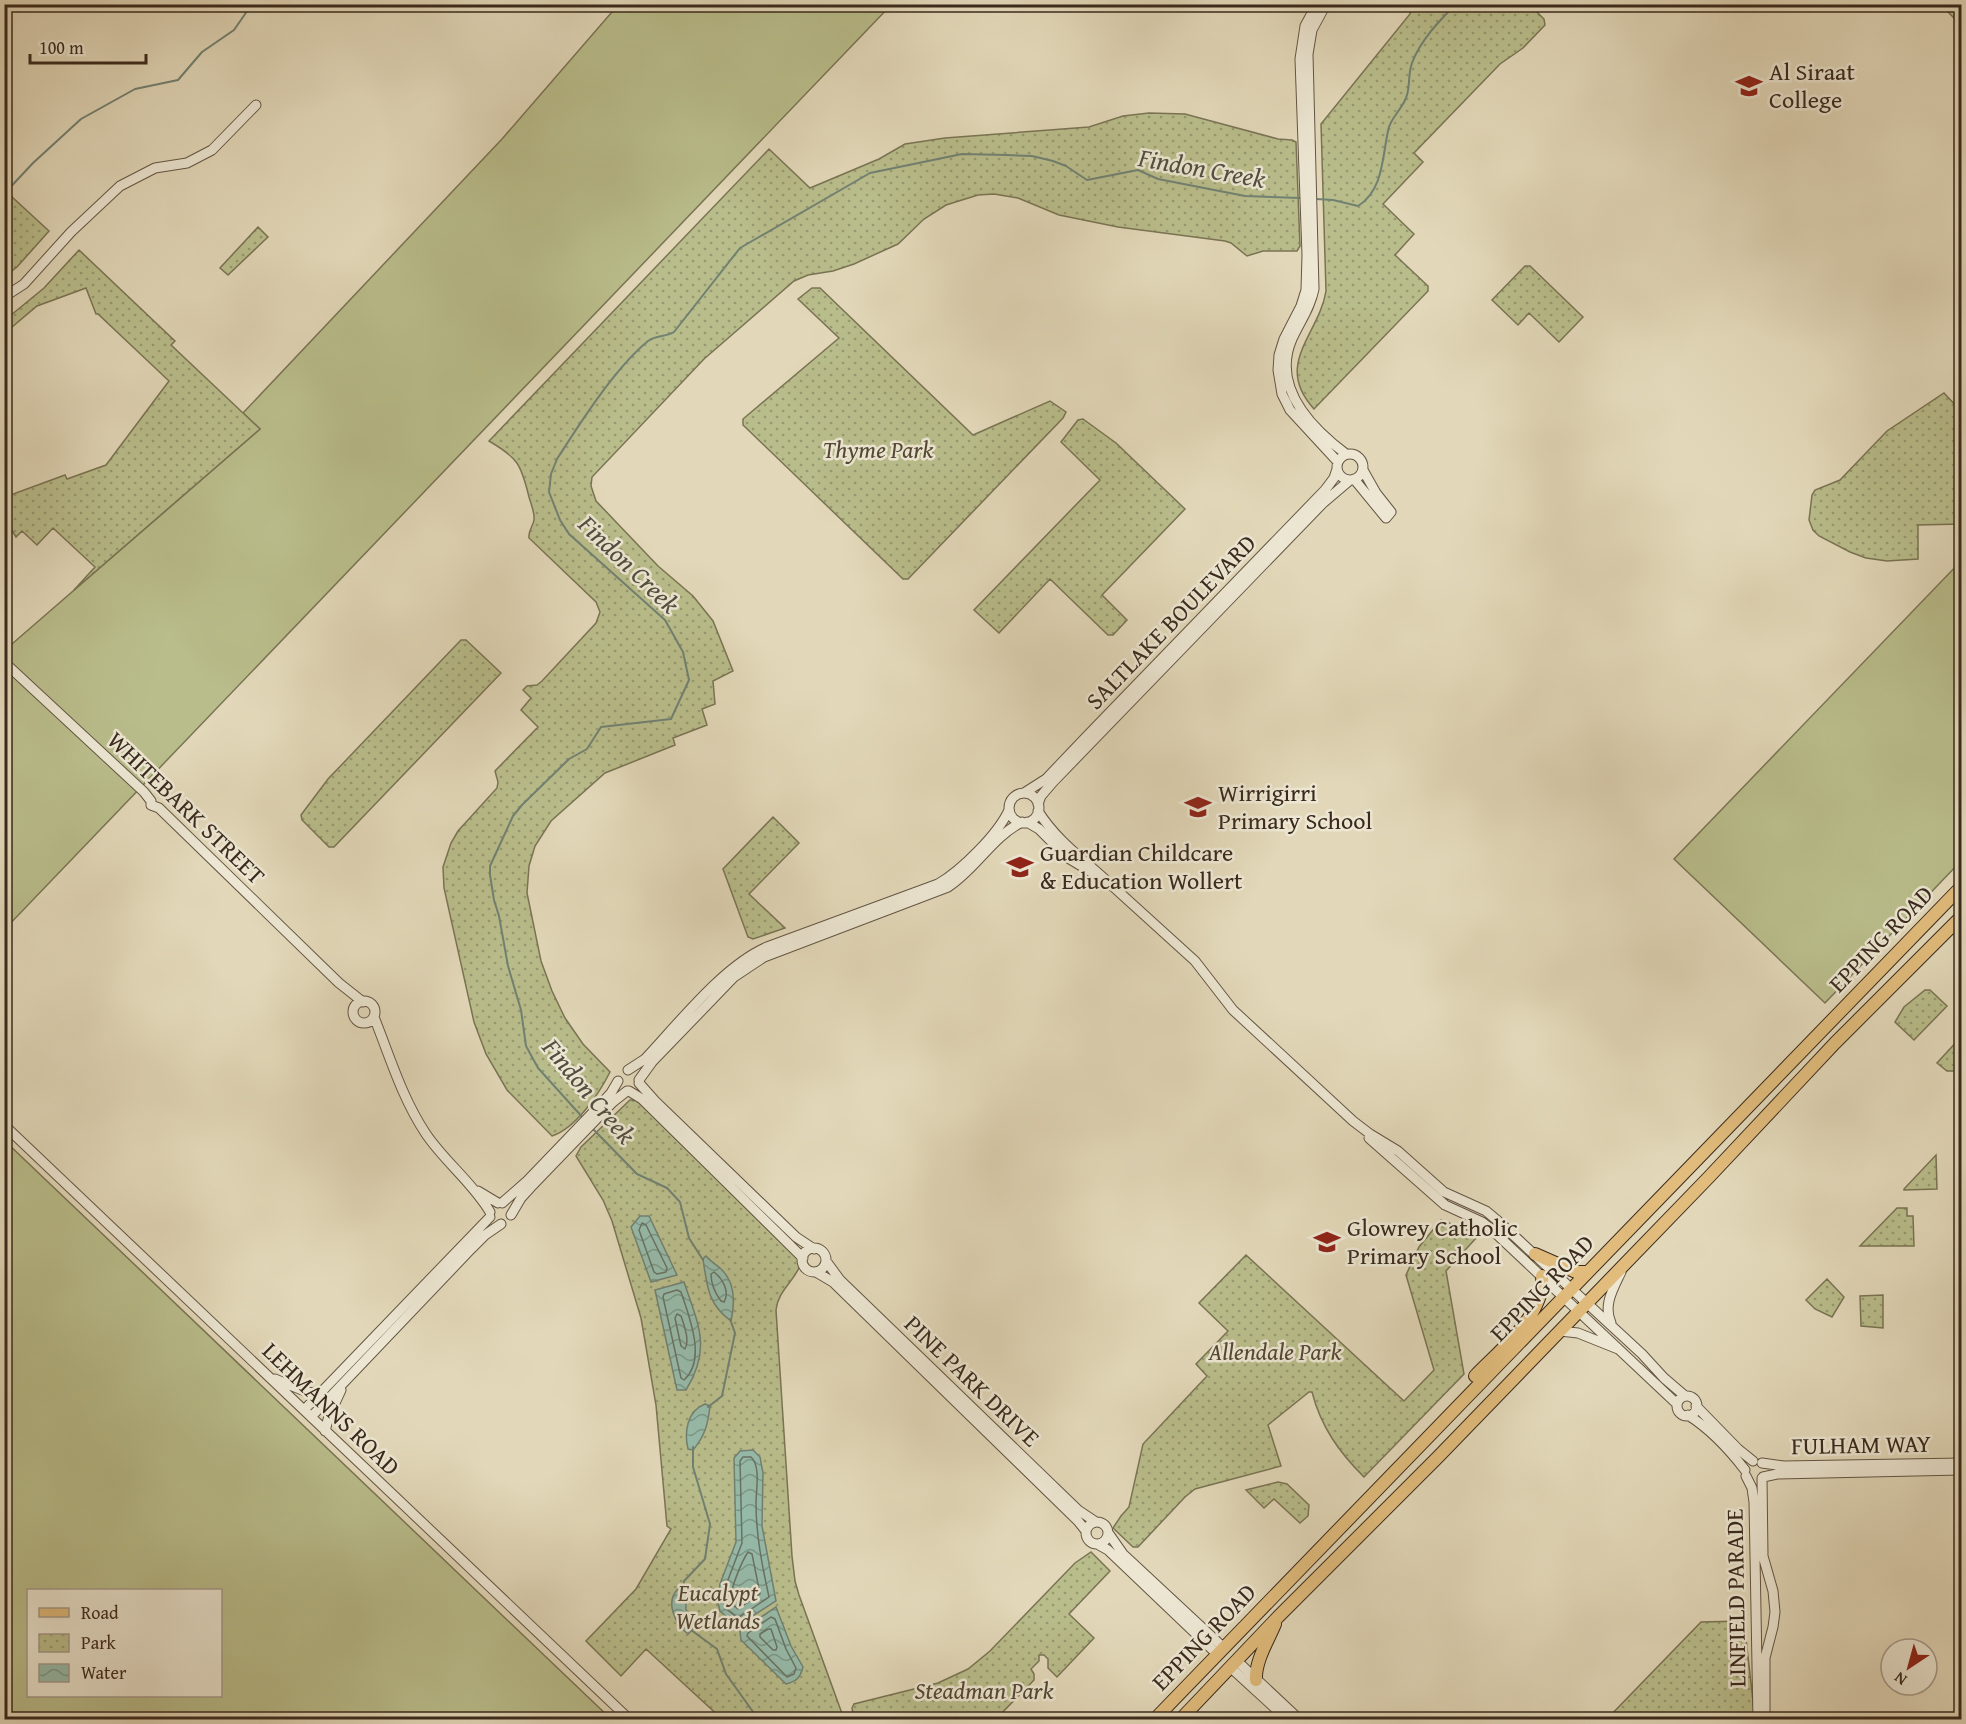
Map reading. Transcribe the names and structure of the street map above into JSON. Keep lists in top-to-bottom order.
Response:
{
  "streets": {
    "main road": ["EPPING ROAD"],
    "street": [
      "SALTLAKE BOULEVARD",
      "WHITEBARK STREET",
      "PINE PARK DRIVE",
      "LEHMANNS ROAD",
      "FULHAM WAY",
      "LINFIELD PARADE"
    ]
  },
  "crossings": [
    ["FULHAM WAY", "LINFIELD PARADE"]
  ],
  "water": ["Findon Creek"],
  "parks": [
    "Thyme Park",
    "Allendale Park",
    "Eucalypt Wetlands",
    "Steadman Park"
  ],
  "places": {
    "school or university": [
      "Al Siraat College",
      "Wirrigirri Primary School",
      "Guardian Childcare & Education Wollert",
      "Glowrey Catholic Primary School"
    ]
  },
  "legend": ["Road", "Park", "Water"],
  "scale_bar": "100 m",
  "north": "bottom left"
}
